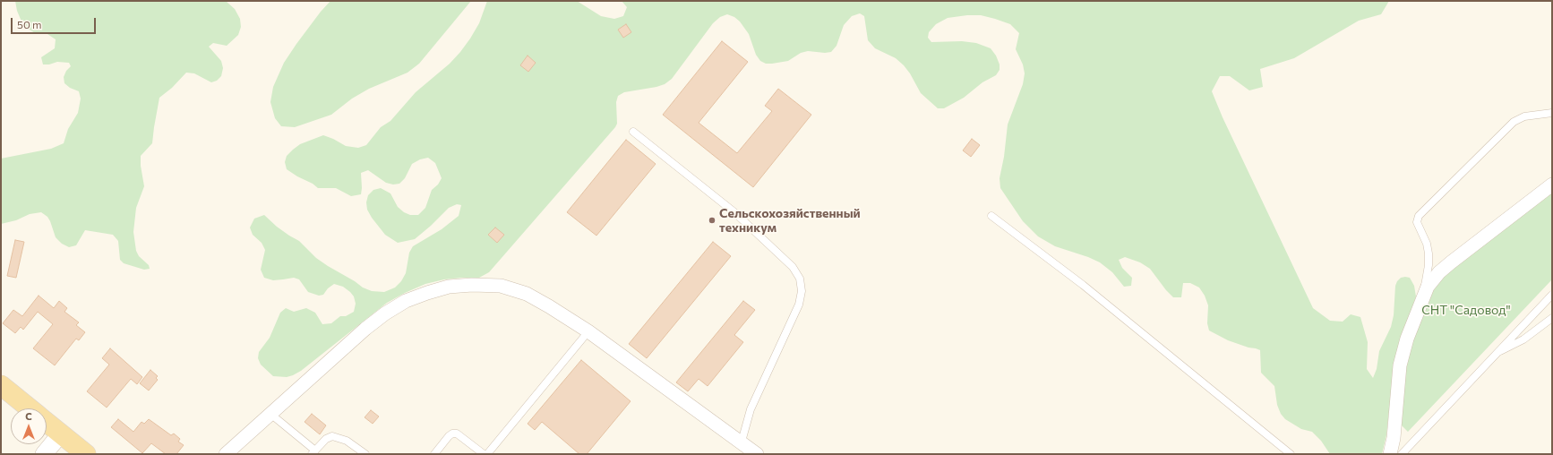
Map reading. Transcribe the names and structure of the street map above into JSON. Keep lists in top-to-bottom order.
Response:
{
  "parks": ["СНТ \"Садовод\""],
  "places": ["Сельскохозяйственный техникум"],
  "scale_bar": "50 m",
  "north": "top"
}
